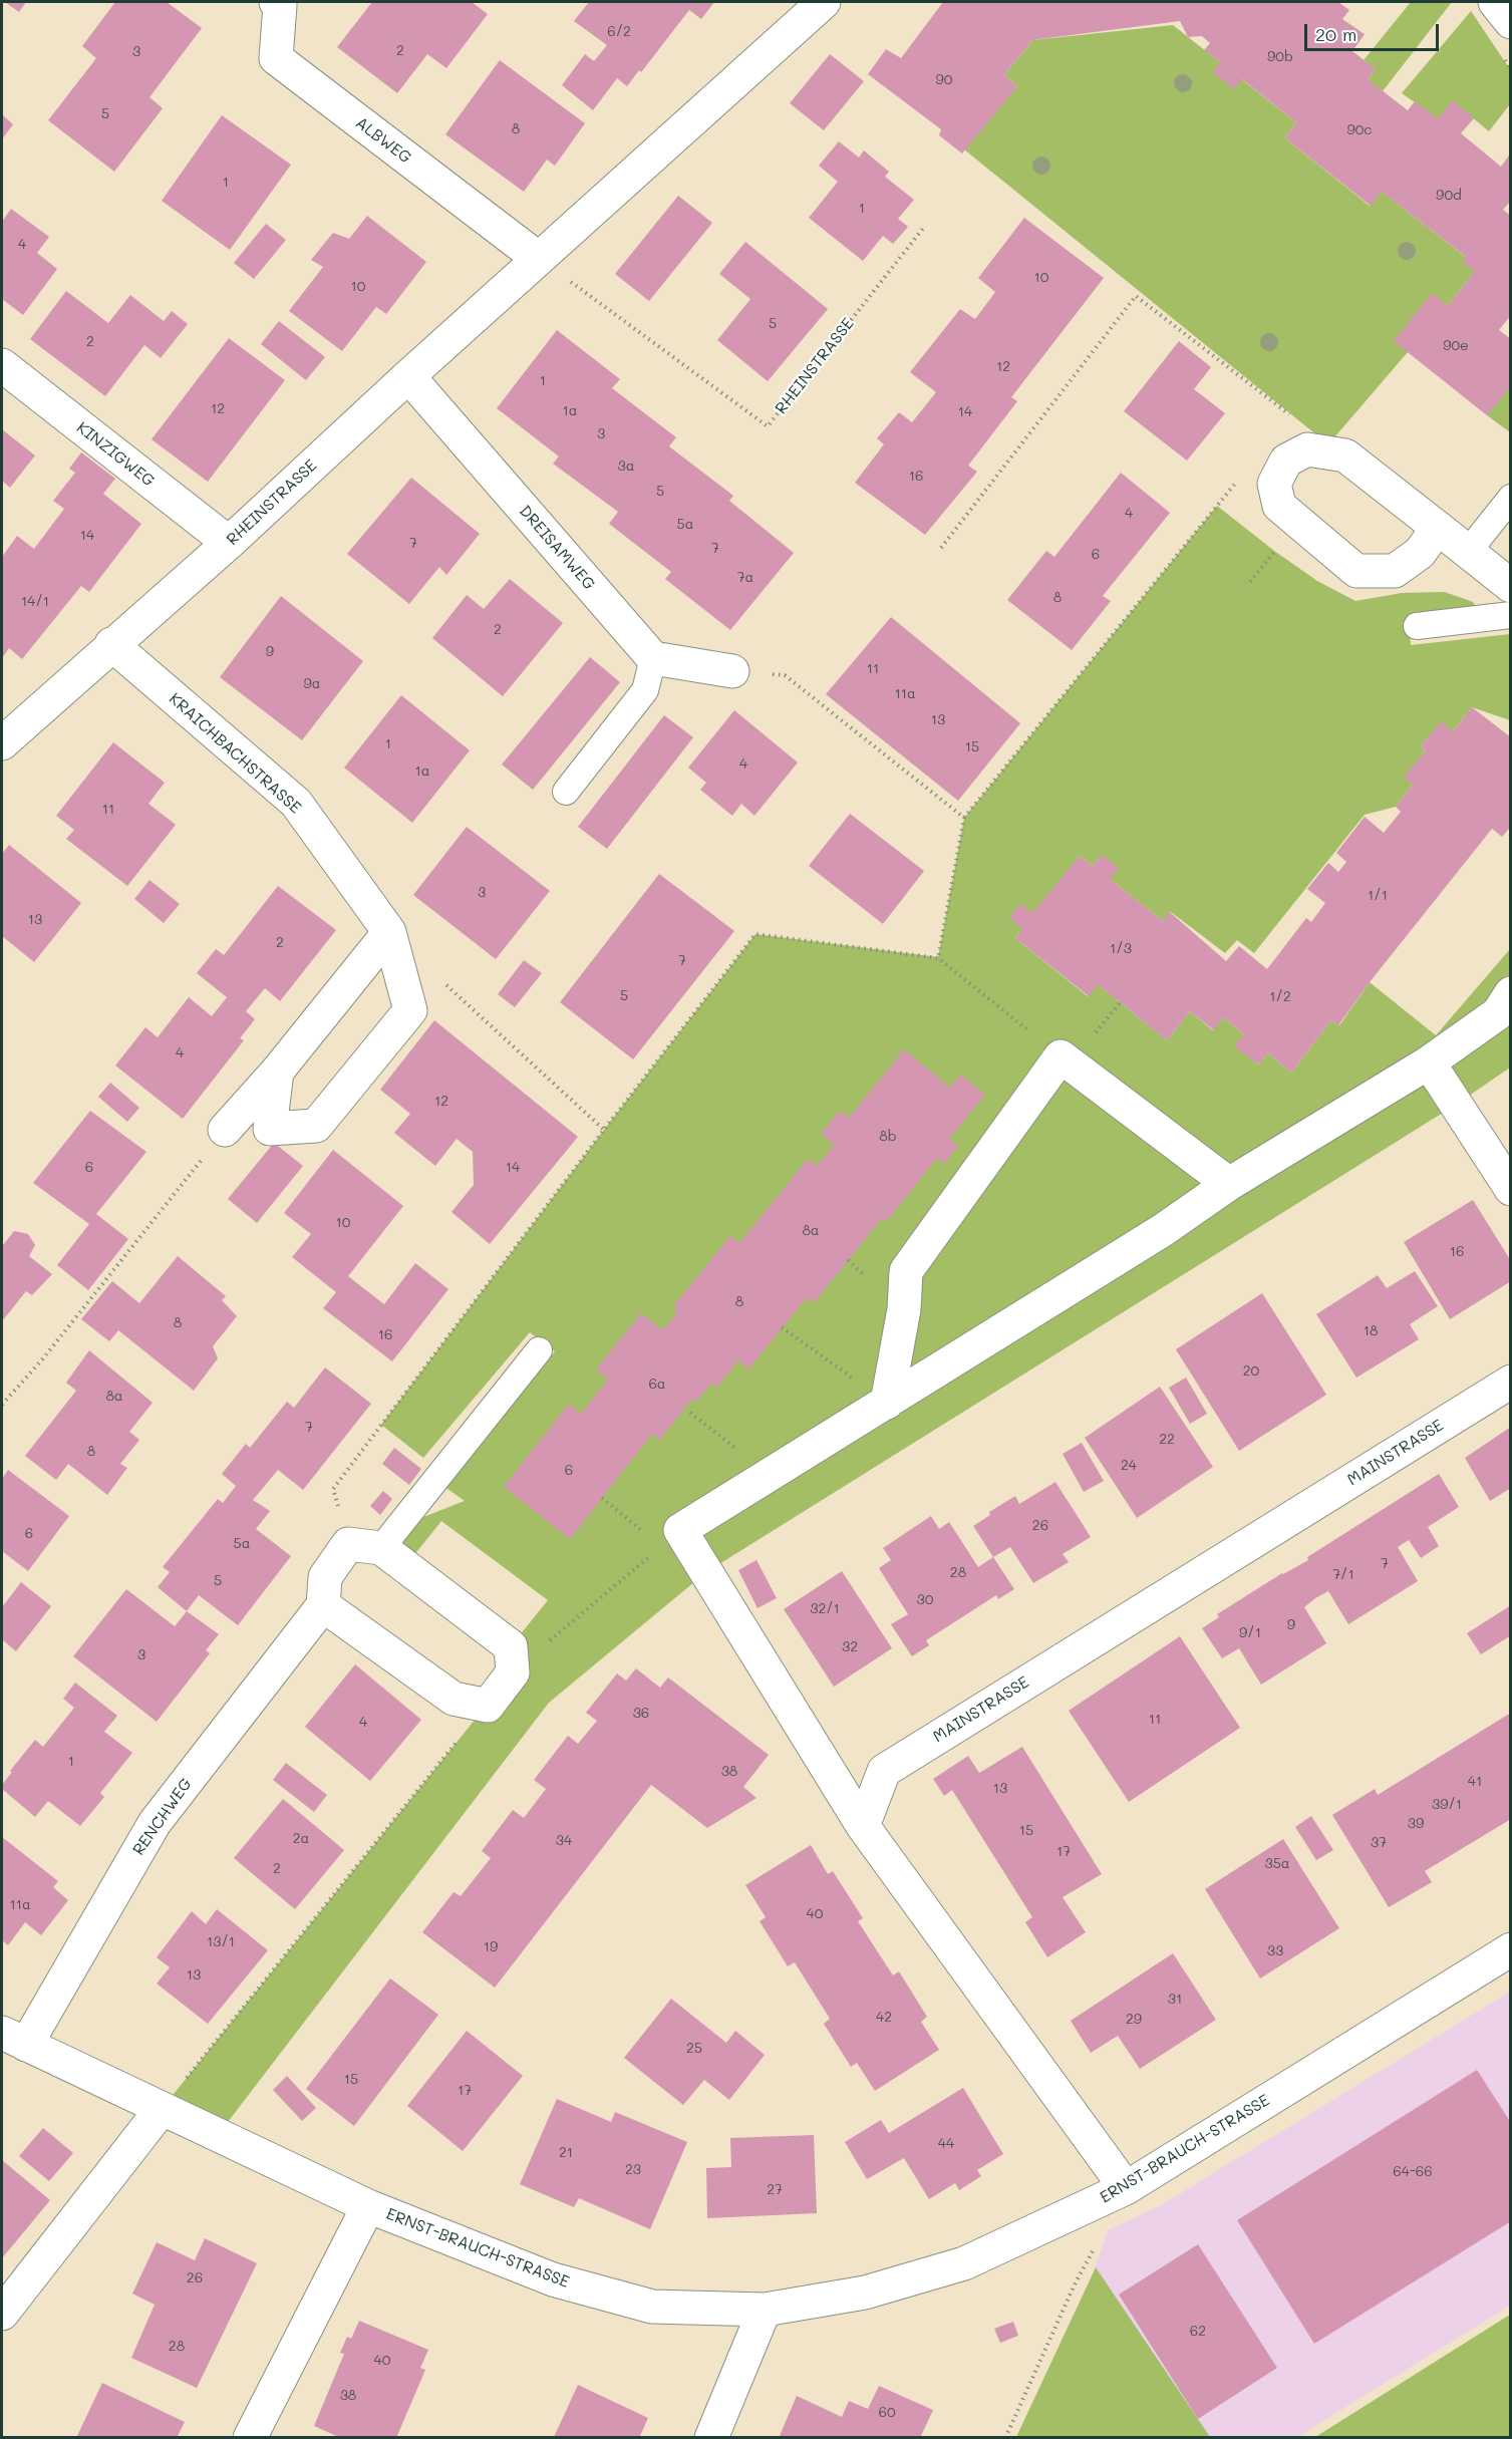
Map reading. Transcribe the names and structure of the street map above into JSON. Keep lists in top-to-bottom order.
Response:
{
  "streets": {
    "street": [
      "ALBWEG",
      "RHEINSTRASSE",
      "KINZIGWEG",
      "DREISAMWEG",
      "KRAICHBACHSTRASSE",
      "MAINSTRASSE",
      "RENCHWEG",
      "ERNST-BRAUCH-STRASSE"
    ]
  },
  "crossings": [
    ["ALBWEG", "RHEINSTRASSE"],
    ["RHEINSTRASSE", "KINZIGWEG"],
    ["RHEINSTRASSE", "DREISAMWEG"],
    ["RHEINSTRASSE", "KRAICHBACHSTRASSE"],
    ["RENCHWEG", "ERNST-BRAUCH-STRASSE"]
  ],
  "house_numbers": [
    "6/2",
    "2",
    "3",
    "90b",
    "90",
    "5",
    "8",
    "90c",
    "1",
    "90d",
    "1",
    "4",
    "10",
    "10",
    "5",
    "2",
    "90e",
    "12",
    "1",
    "12",
    "1a",
    "14",
    "3",
    "3a",
    "16",
    "5",
    "4",
    "5a",
    "14",
    "7",
    "7",
    "6",
    "7a",
    "8",
    "14/1",
    "2",
    "9",
    "11",
    "9a",
    "11a",
    "13",
    "1",
    "15",
    "4",
    "1a",
    "11",
    "3",
    "1/1",
    "13",
    "2",
    "1/3",
    "7",
    "5",
    "1/2",
    "4",
    "12",
    "8b",
    "6",
    "14",
    "10",
    "8a",
    "16",
    "8",
    "8",
    "18",
    "16",
    "20",
    "6a",
    "8a",
    "7",
    "22",
    "8",
    "24",
    "6",
    "26",
    "6",
    "5a",
    "7",
    "28",
    "7/1",
    "5",
    "30",
    "32/1",
    "9",
    "9/1",
    "32",
    "3",
    "36",
    "11",
    "4",
    "1",
    "38",
    "41",
    "13",
    "39/1",
    "39",
    "15",
    "2a",
    "34",
    "37",
    "17",
    "35a",
    "2",
    "11a",
    "40",
    "13/1",
    "19",
    "33",
    "13",
    "31",
    "42",
    "29",
    "25",
    "15",
    "17",
    "44",
    "21",
    "23",
    "64-66",
    "27",
    "26",
    "62",
    "28",
    "40",
    "38",
    "60"
  ],
  "scale_bar": "20 m"
}
